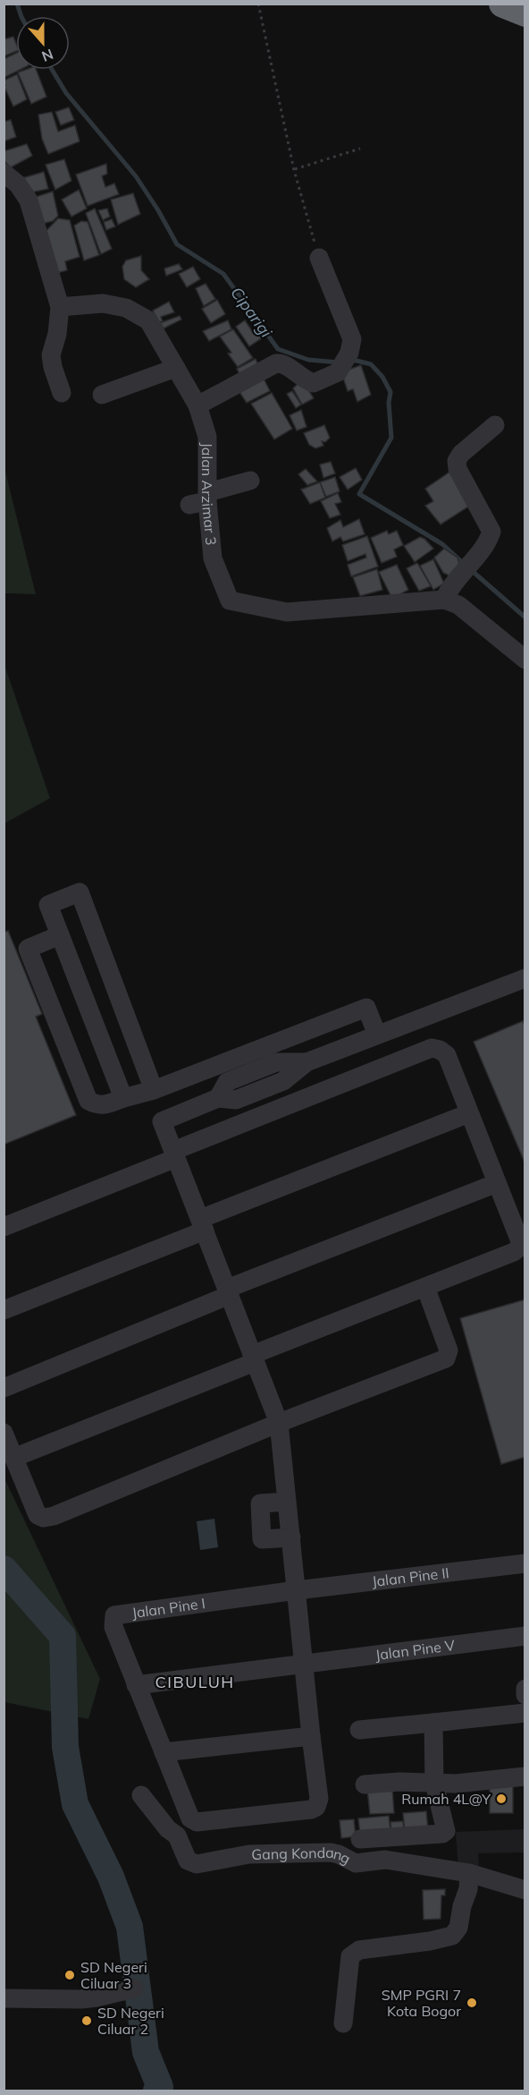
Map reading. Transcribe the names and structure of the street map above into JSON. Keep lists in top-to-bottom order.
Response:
{
  "streets": {
    "street": [
      "Jalan Arzimar 3",
      "Jalan Pine II",
      "Jalan Pine I",
      "Jalan Pine V",
      "Gang Kondang"
    ]
  },
  "crossings": [
    ["Jalan Pine II", "Jalan Pine I"],
    ["Jalan Pine I", "Jalan Pine V"]
  ],
  "districts": ["CIBULUH"],
  "water": ["Ciparigi"],
  "places": [
    "Rumah 4L@Y",
    "SD Negeri Ciluar 3",
    "SMP PGRI 7 Kota Bogor",
    "SD Negeri Ciluar 2"
  ],
  "north": "bottom"
}
